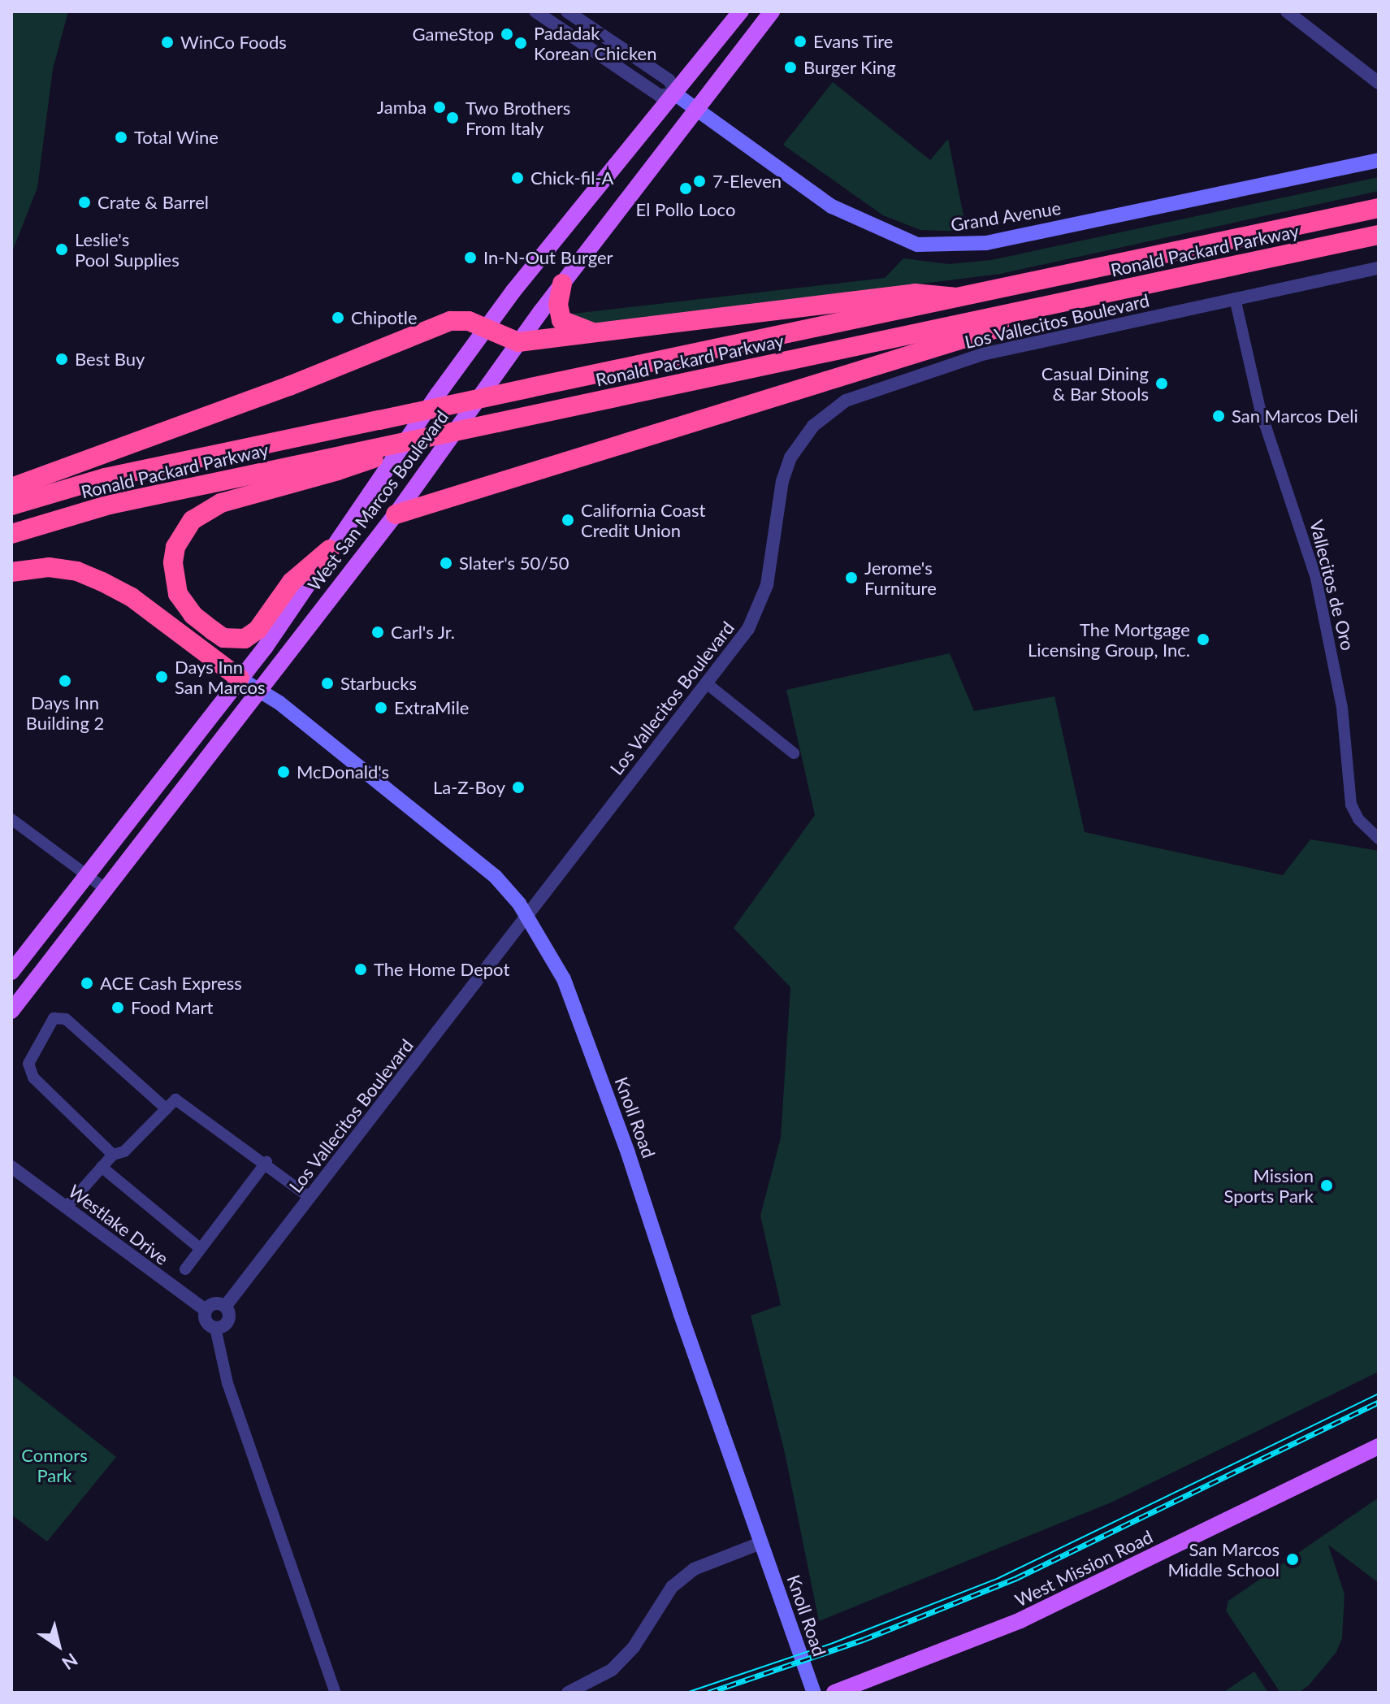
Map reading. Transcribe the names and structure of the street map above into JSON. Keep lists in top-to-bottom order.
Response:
{
  "streets": {
    "highway": ["Ronald Packard Parkway"],
    "main road": [
      "Grand Avenue",
      "West San Marcos Boulevard",
      "Knoll Road",
      "West Mission Road"
    ],
    "street": ["Los Vallecitos Boulevard", "Vallecitos de Oro", "Westlake Drive"]
  },
  "crossings": [
    ["Grand Avenue", "West San Marcos Boulevard"],
    ["Los Vallecitos Boulevard", "Vallecitos de Oro"],
    ["Los Vallecitos Boulevard", "Knoll Road"],
    ["Los Vallecitos Boulevard", "Westlake Drive"],
    ["West San Marcos Boulevard", "Knoll Road"]
  ],
  "parks": ["Connors Park"],
  "places": [
    "GameStop",
    "Evans Tire",
    "WinCo Foods",
    "Padadak Korean Chicken",
    "Burger King",
    "Jamba",
    "Two Brothers From Italy",
    "Total Wine",
    "Chick-fil-A",
    "7-Eleven",
    "El Pollo Loco",
    "Crate & Barrel",
    "Leslie's Pool Supplies",
    "In-N-Out Burger",
    "Chipotle",
    "Best Buy",
    "Casual Dining & Bar Stools",
    "San Marcos Deli",
    "California Coast Credit Union",
    "Slater's 50/50",
    "Jerome's Furniture",
    "Carl's Jr.",
    "The Mortgage Licensing Group, Inc.",
    "Days Inn San Marcos",
    "Days Inn Building 2",
    "Starbucks",
    "ExtraMile",
    "McDonald's",
    "La-Z-Boy",
    "The Home Depot",
    "ACE Cash Express",
    "Food Mart",
    "Mission Sports Park",
    "San Marcos Middle School"
  ],
  "north": "bottom right"
}
